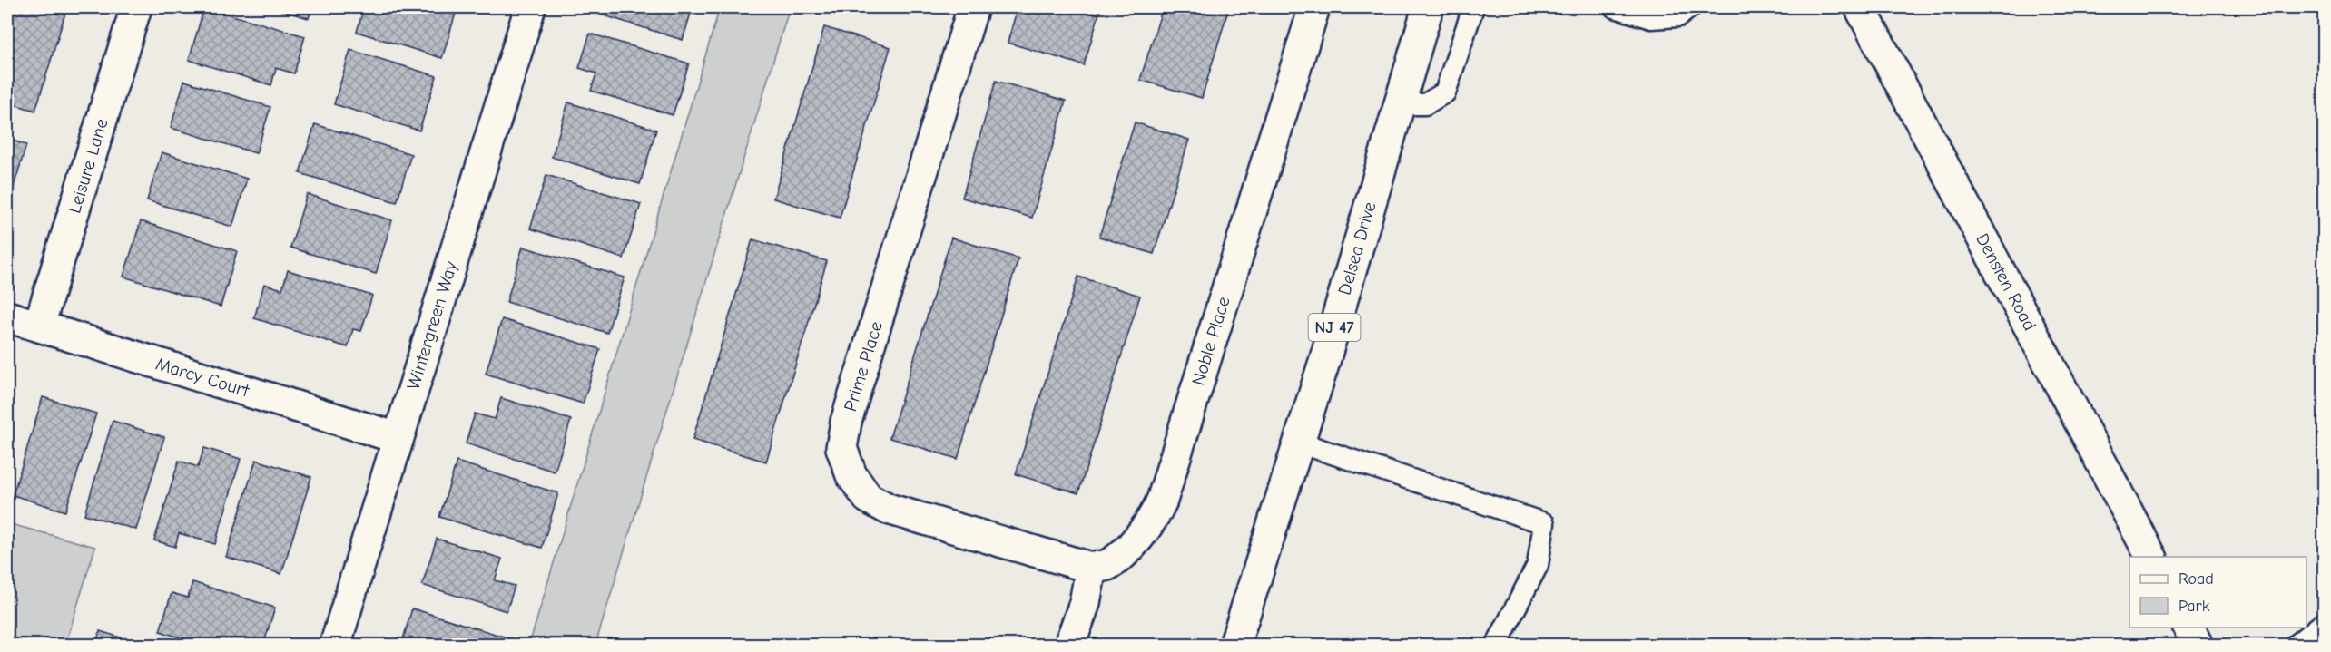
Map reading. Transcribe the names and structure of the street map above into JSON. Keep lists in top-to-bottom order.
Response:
{
  "streets": {
    "street": [
      "Leisure Lane",
      "Delsea Drive",
      "Densten Road",
      "Wintergreen Way",
      "NJ 47",
      "Noble Place",
      "Prime Place",
      "Marcy Court"
    ]
  },
  "crossings": [
    ["Leisure Lane", "Marcy Court"],
    ["Wintergreen Way", "Marcy Court"],
    ["Noble Place", "Prime Place"]
  ],
  "legend": ["Road", "Park"]
}
